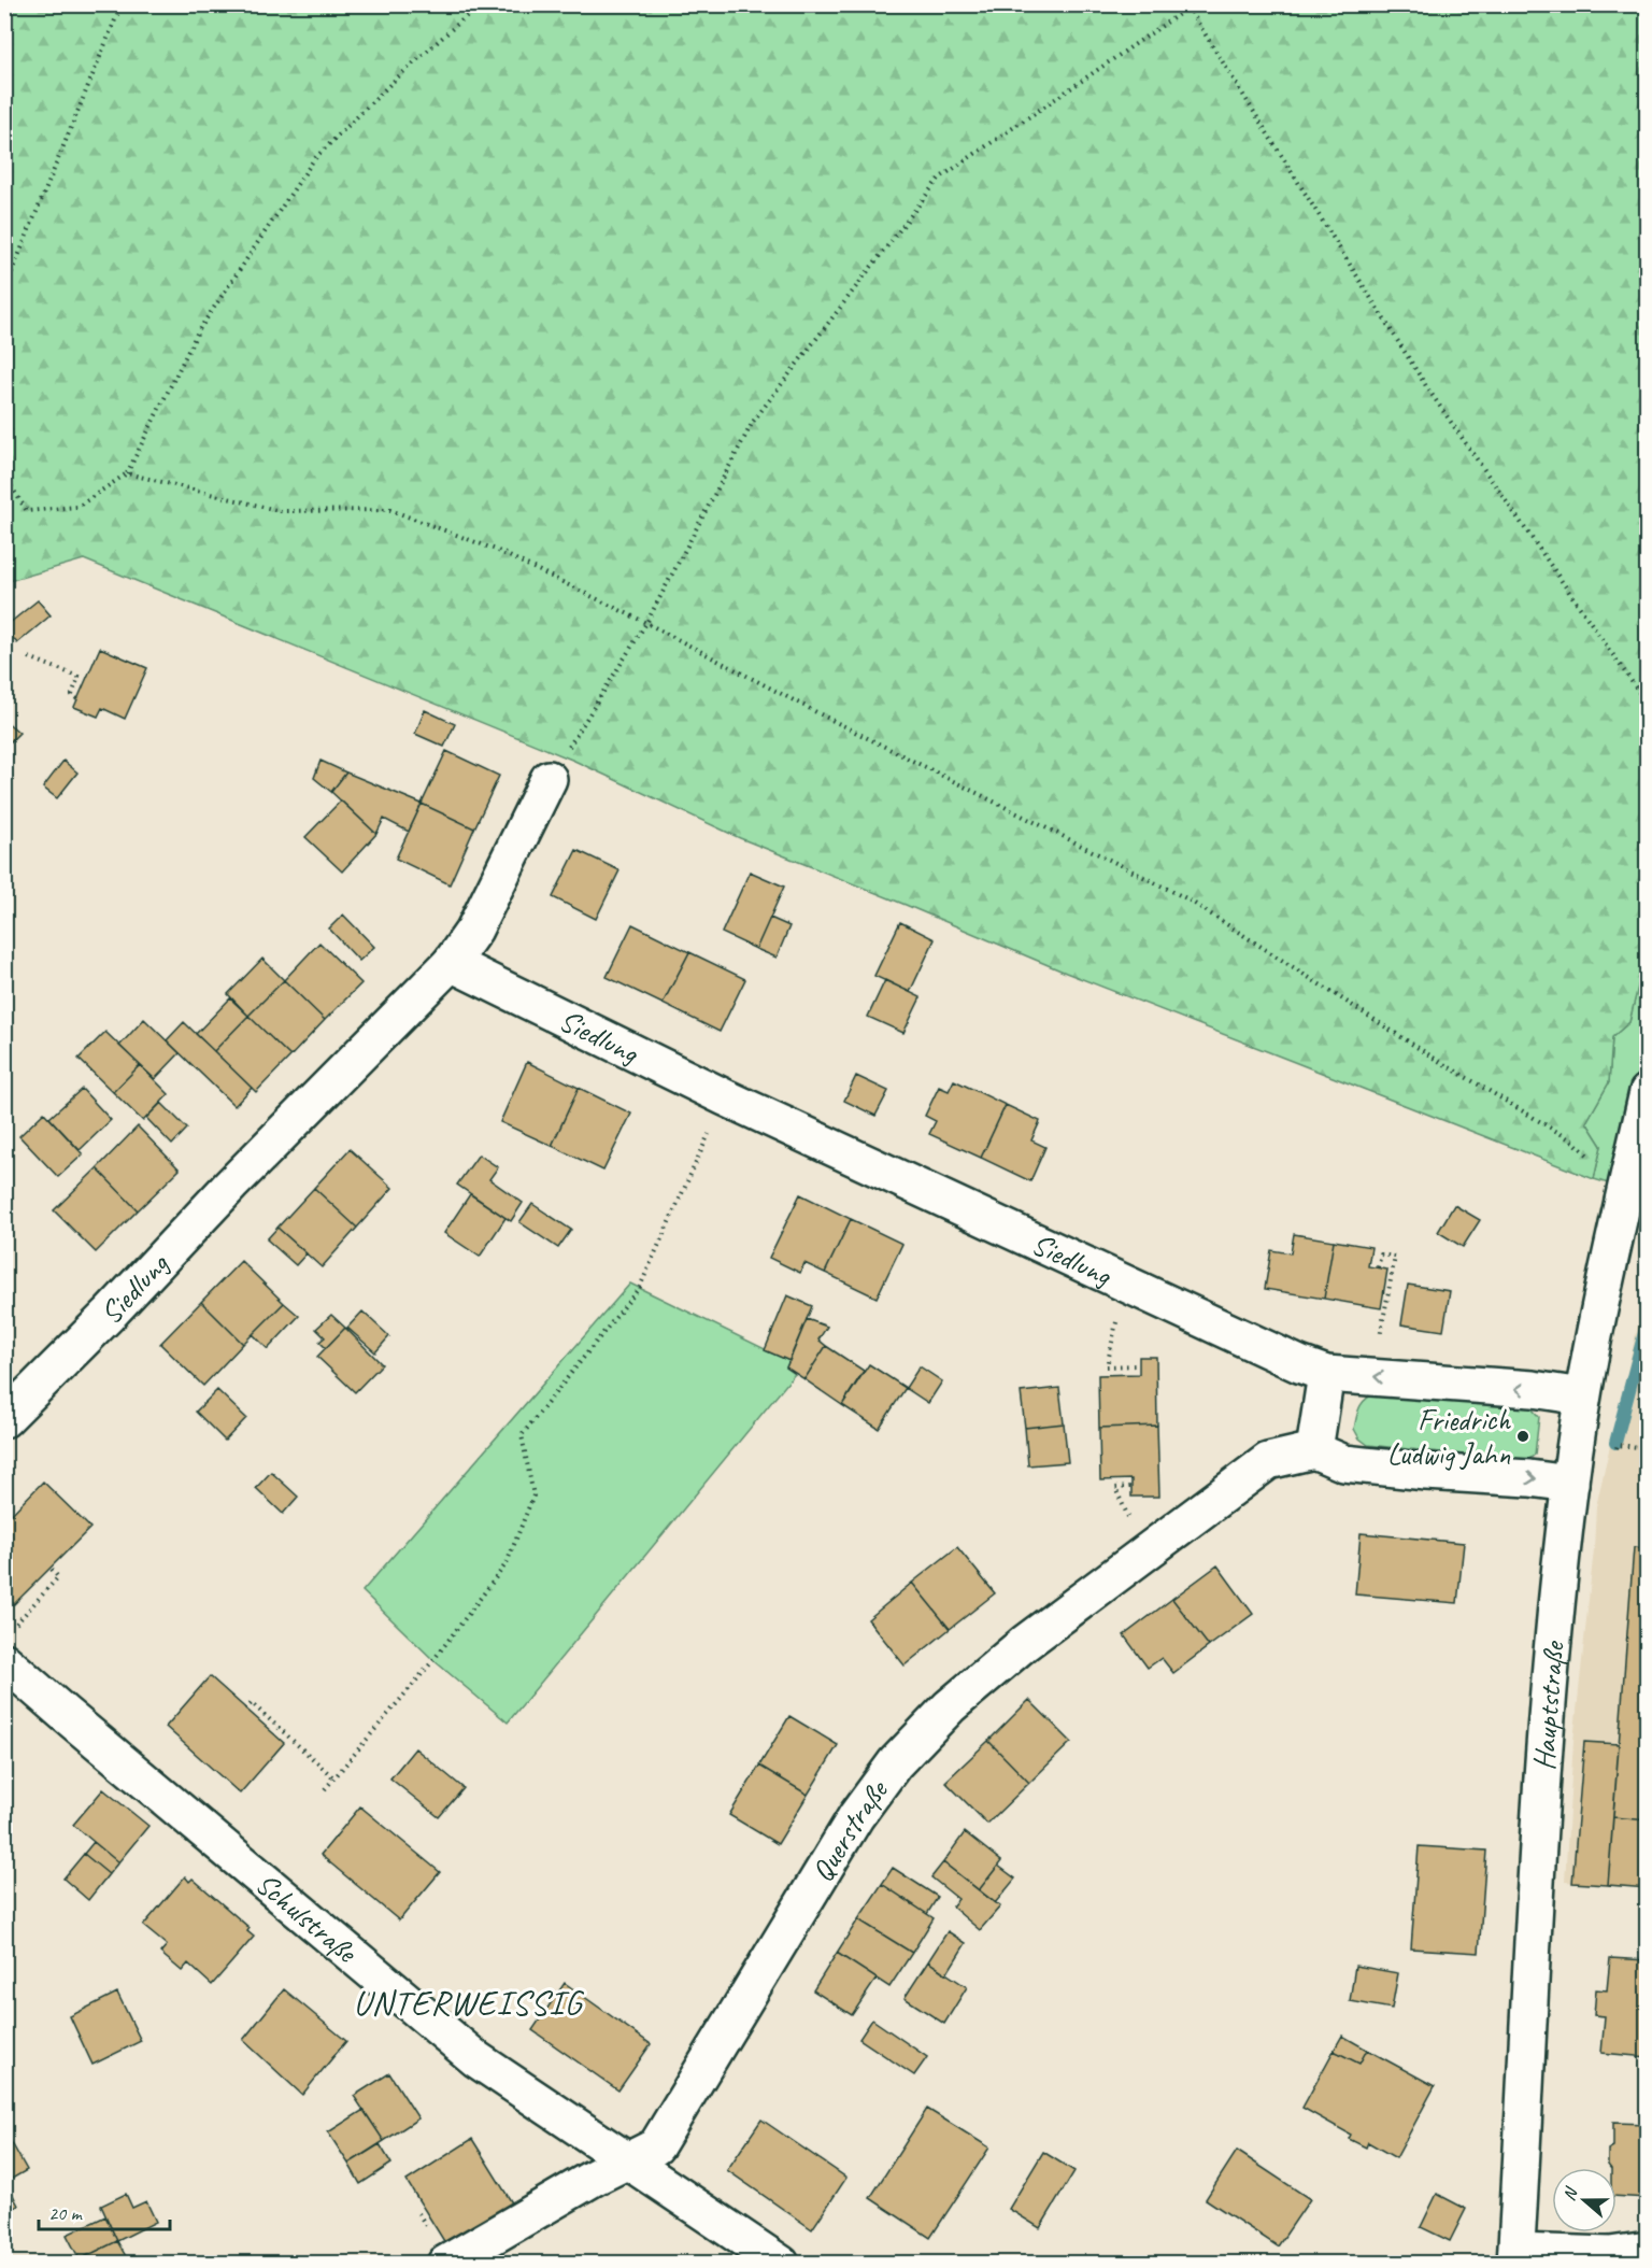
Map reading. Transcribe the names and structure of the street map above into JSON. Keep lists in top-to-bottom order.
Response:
{
  "streets": {
    "street": [
      "Siedlung",
      "Hauptstraße",
      "Querstraße",
      "Schulstraße"
    ]
  },
  "crossings": [
    ["Siedlung", "Hauptstraße"],
    ["Querstraße", "Schulstraße"]
  ],
  "districts": ["UNTERWEISSIG"],
  "places": ["Friedrich Ludwig Jahn"],
  "scale_bar": "20 m",
  "north": "left"
}
